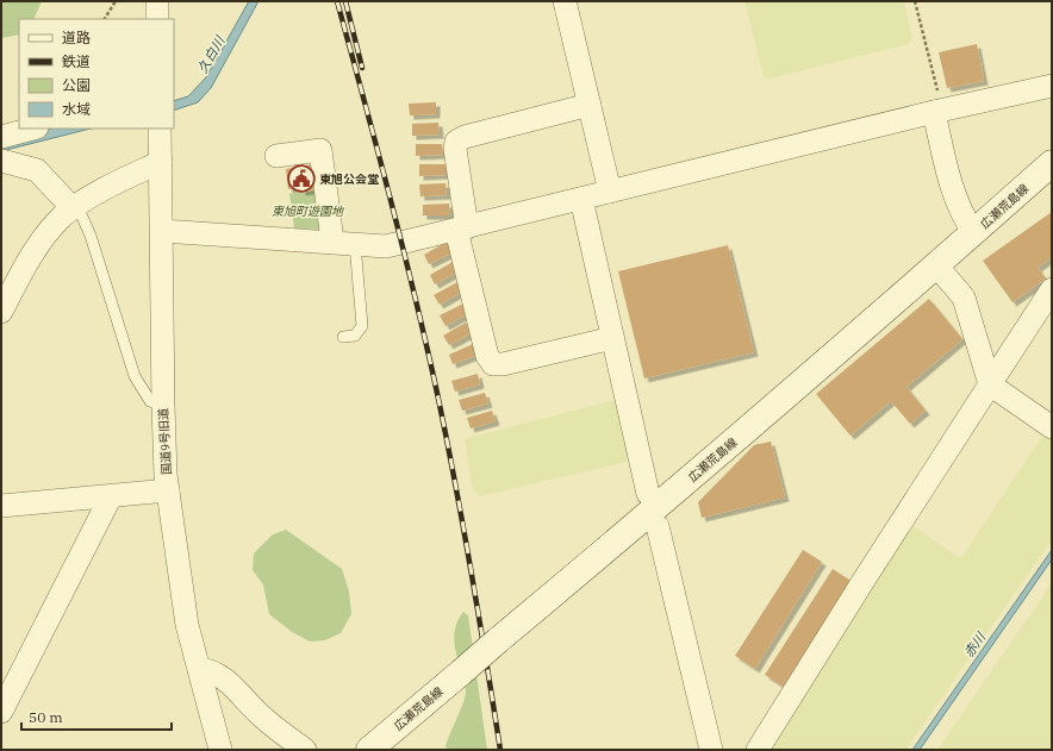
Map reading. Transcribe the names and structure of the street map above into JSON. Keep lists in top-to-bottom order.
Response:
{
  "streets": {
    "main road": ["広瀬荒島線"],
    "street": ["国道9号旧道"]
  },
  "water": ["久白川", "赤川"],
  "parks": ["東旭町遊園地"],
  "places": {
    "public building": ["東旭公会堂"]
  },
  "legend": [
    "道路",
    "鉄道",
    "公園",
    "水域"
  ],
  "scale_bar": "50 m"
}
